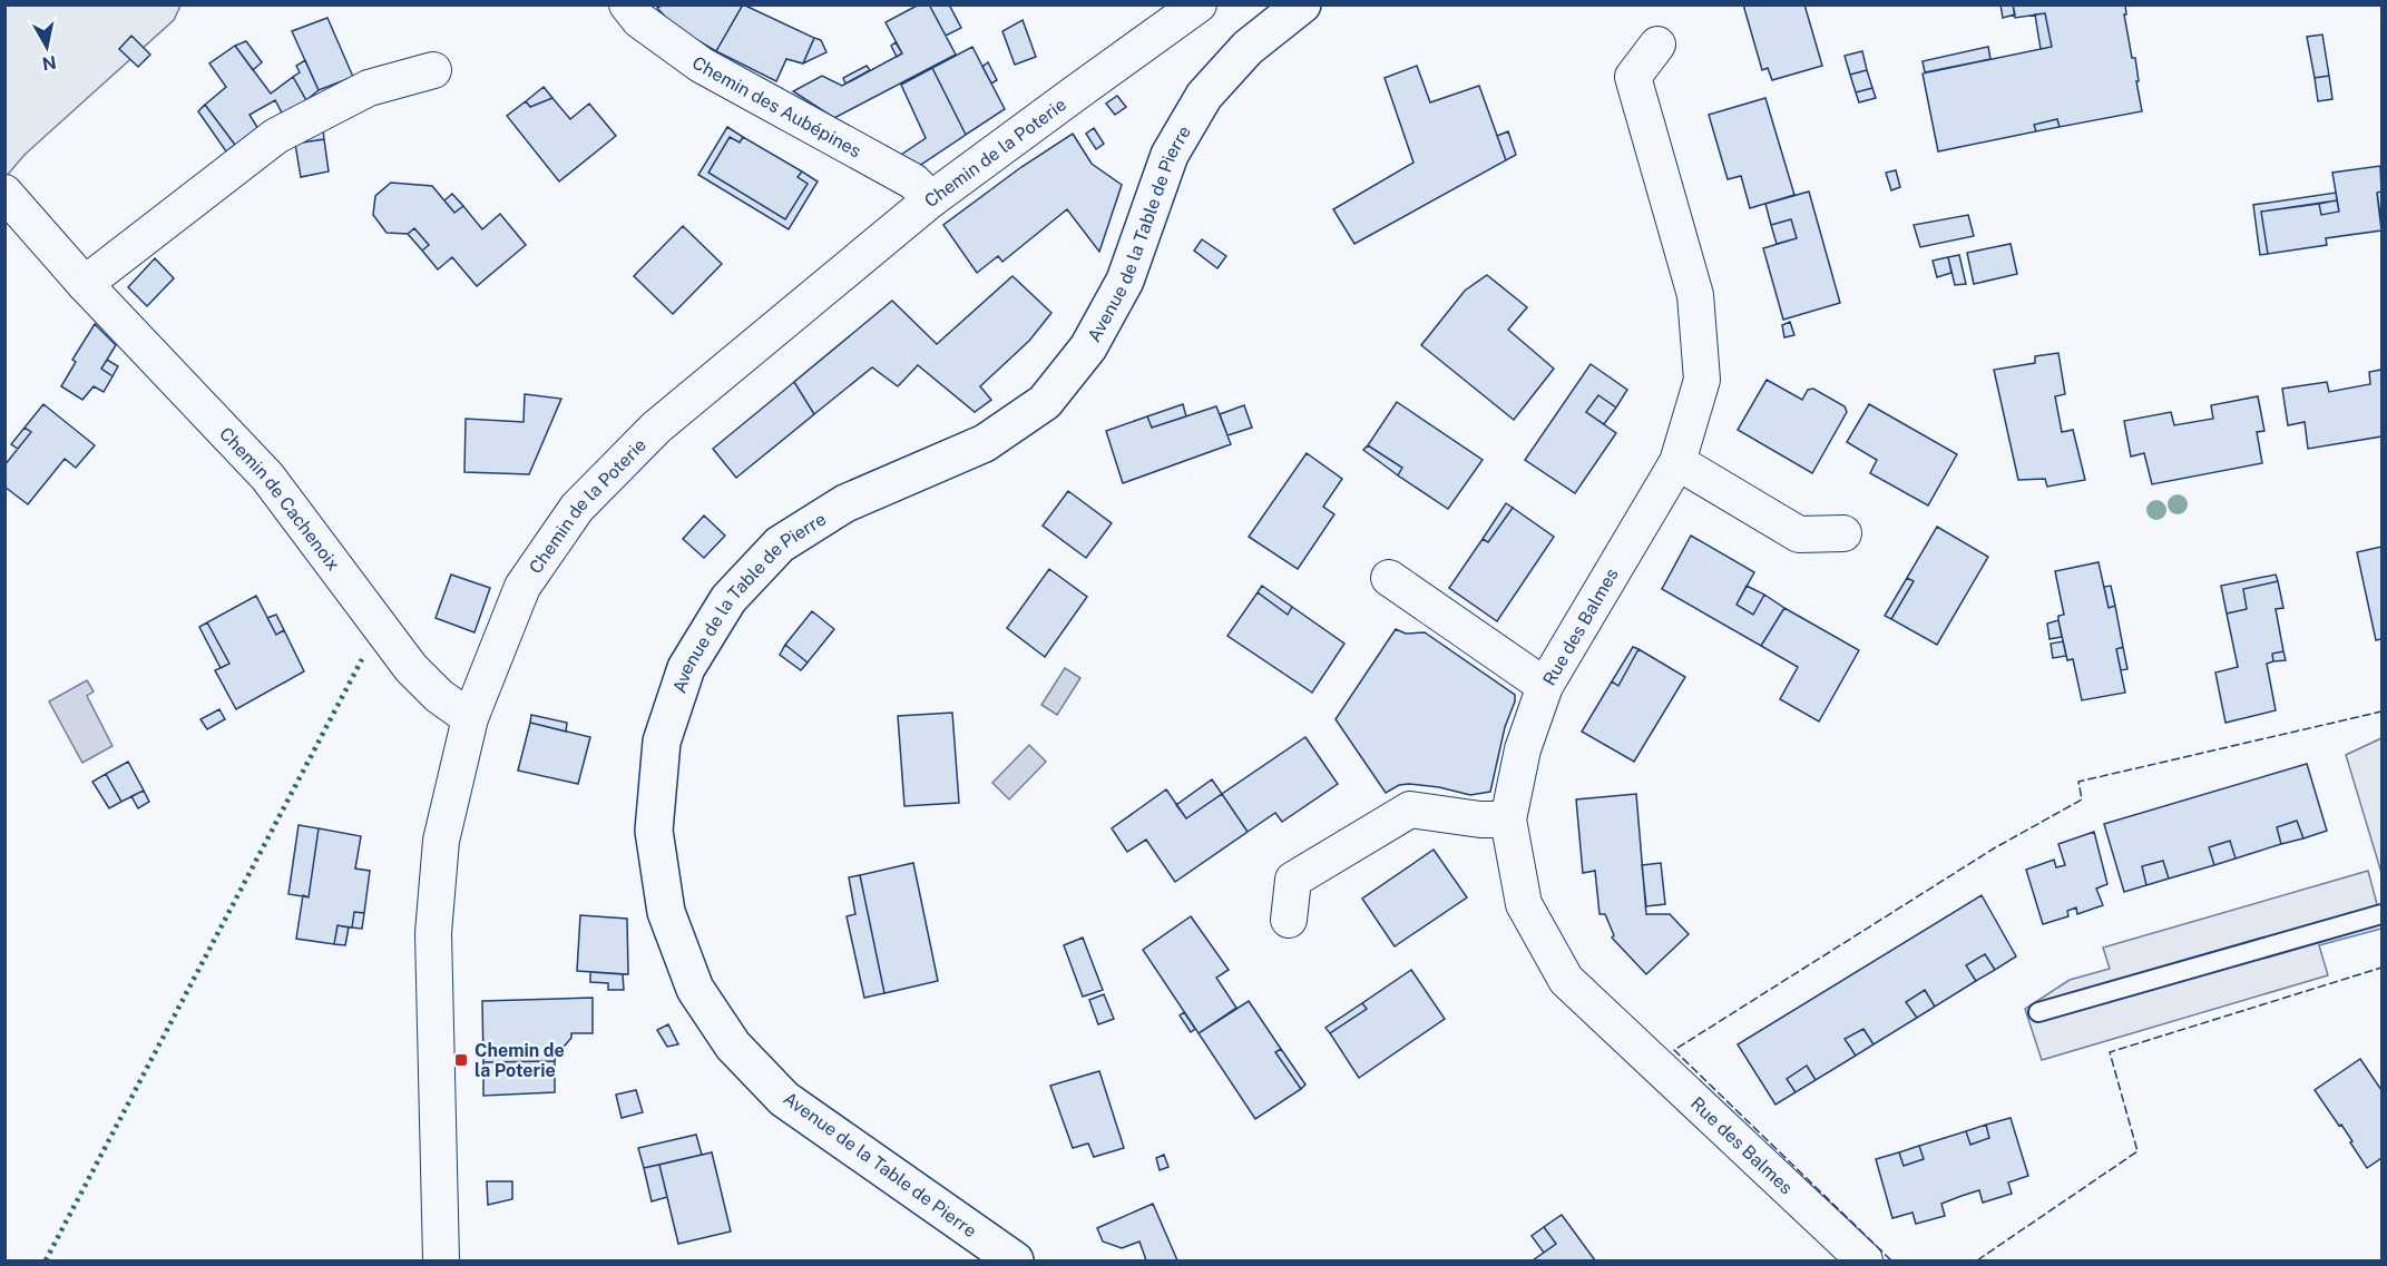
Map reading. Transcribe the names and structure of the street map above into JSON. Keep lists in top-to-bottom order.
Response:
{
  "streets": {
    "main road": ["Avenue de la Table de Pierre"],
    "street": [
      "Chemin des Aubépines",
      "Chemin de la Poterie",
      "Chemin de Cachenoix",
      "Rue des Balmes"
    ]
  },
  "crossings": [
    ["Chemin des Aubépines", "Chemin de la Poterie"],
    ["Chemin de la Poterie", "Chemin de Cachenoix"]
  ],
  "places": {
    "transit": ["Chemin de la Poterie"]
  },
  "north": "bottom"
}
